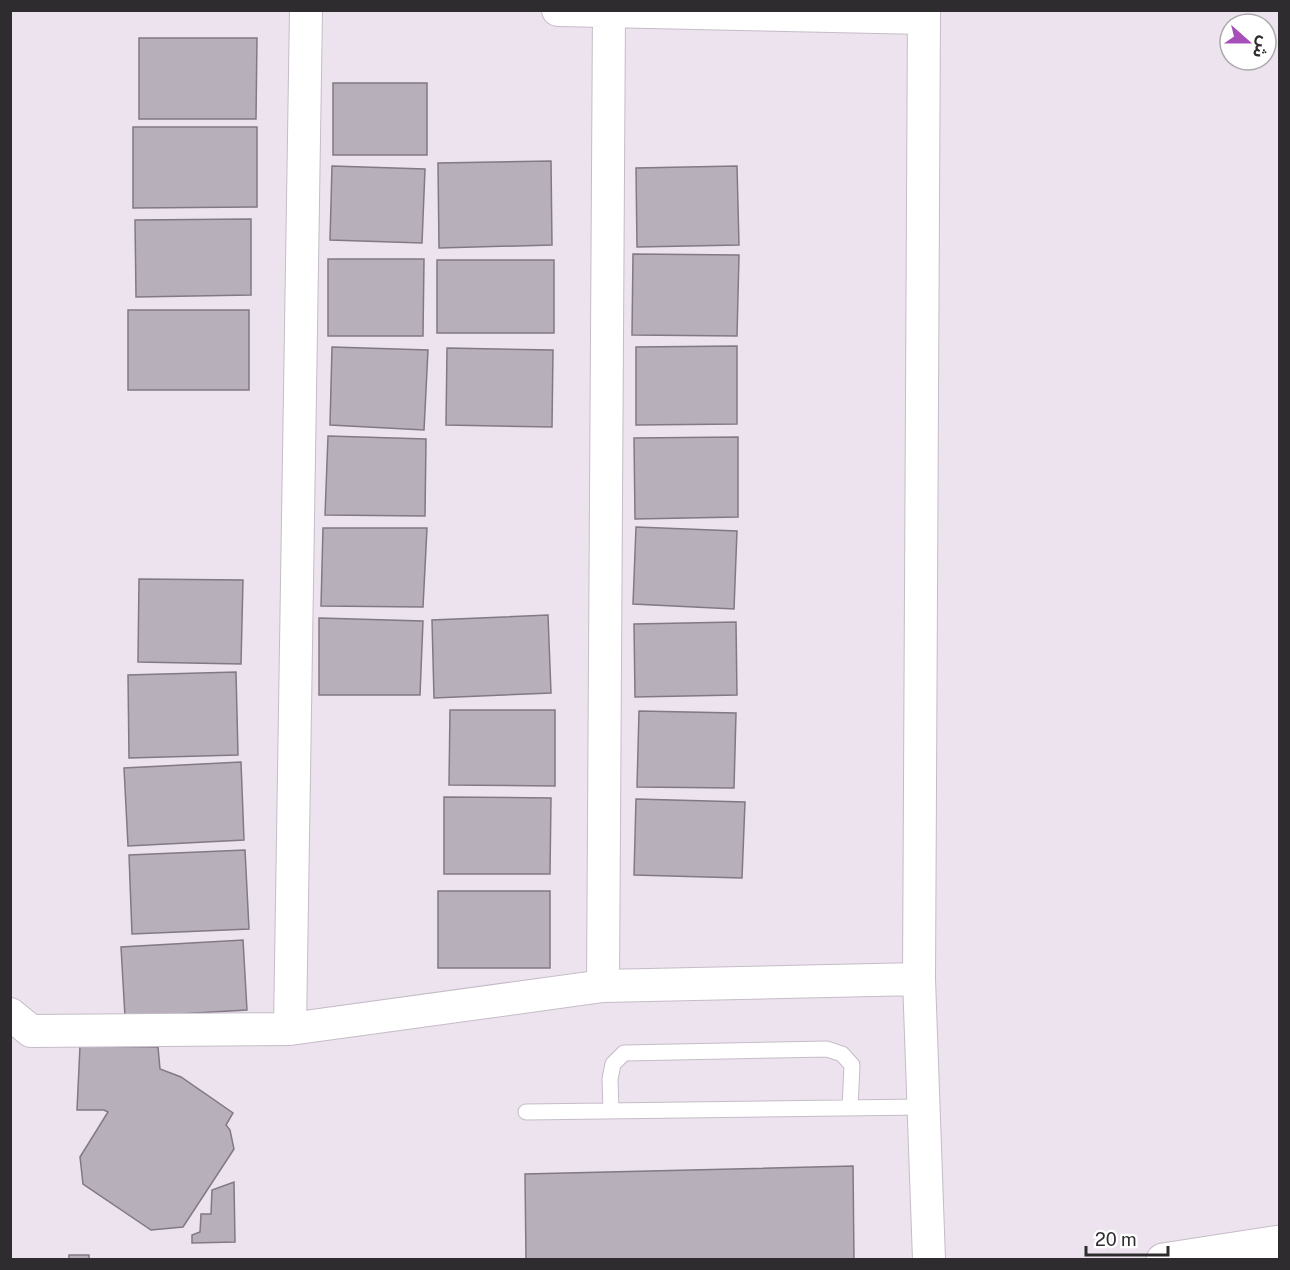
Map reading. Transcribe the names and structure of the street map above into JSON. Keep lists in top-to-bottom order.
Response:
{
  "scale_bar": "20 m",
  "north": "right"
}
